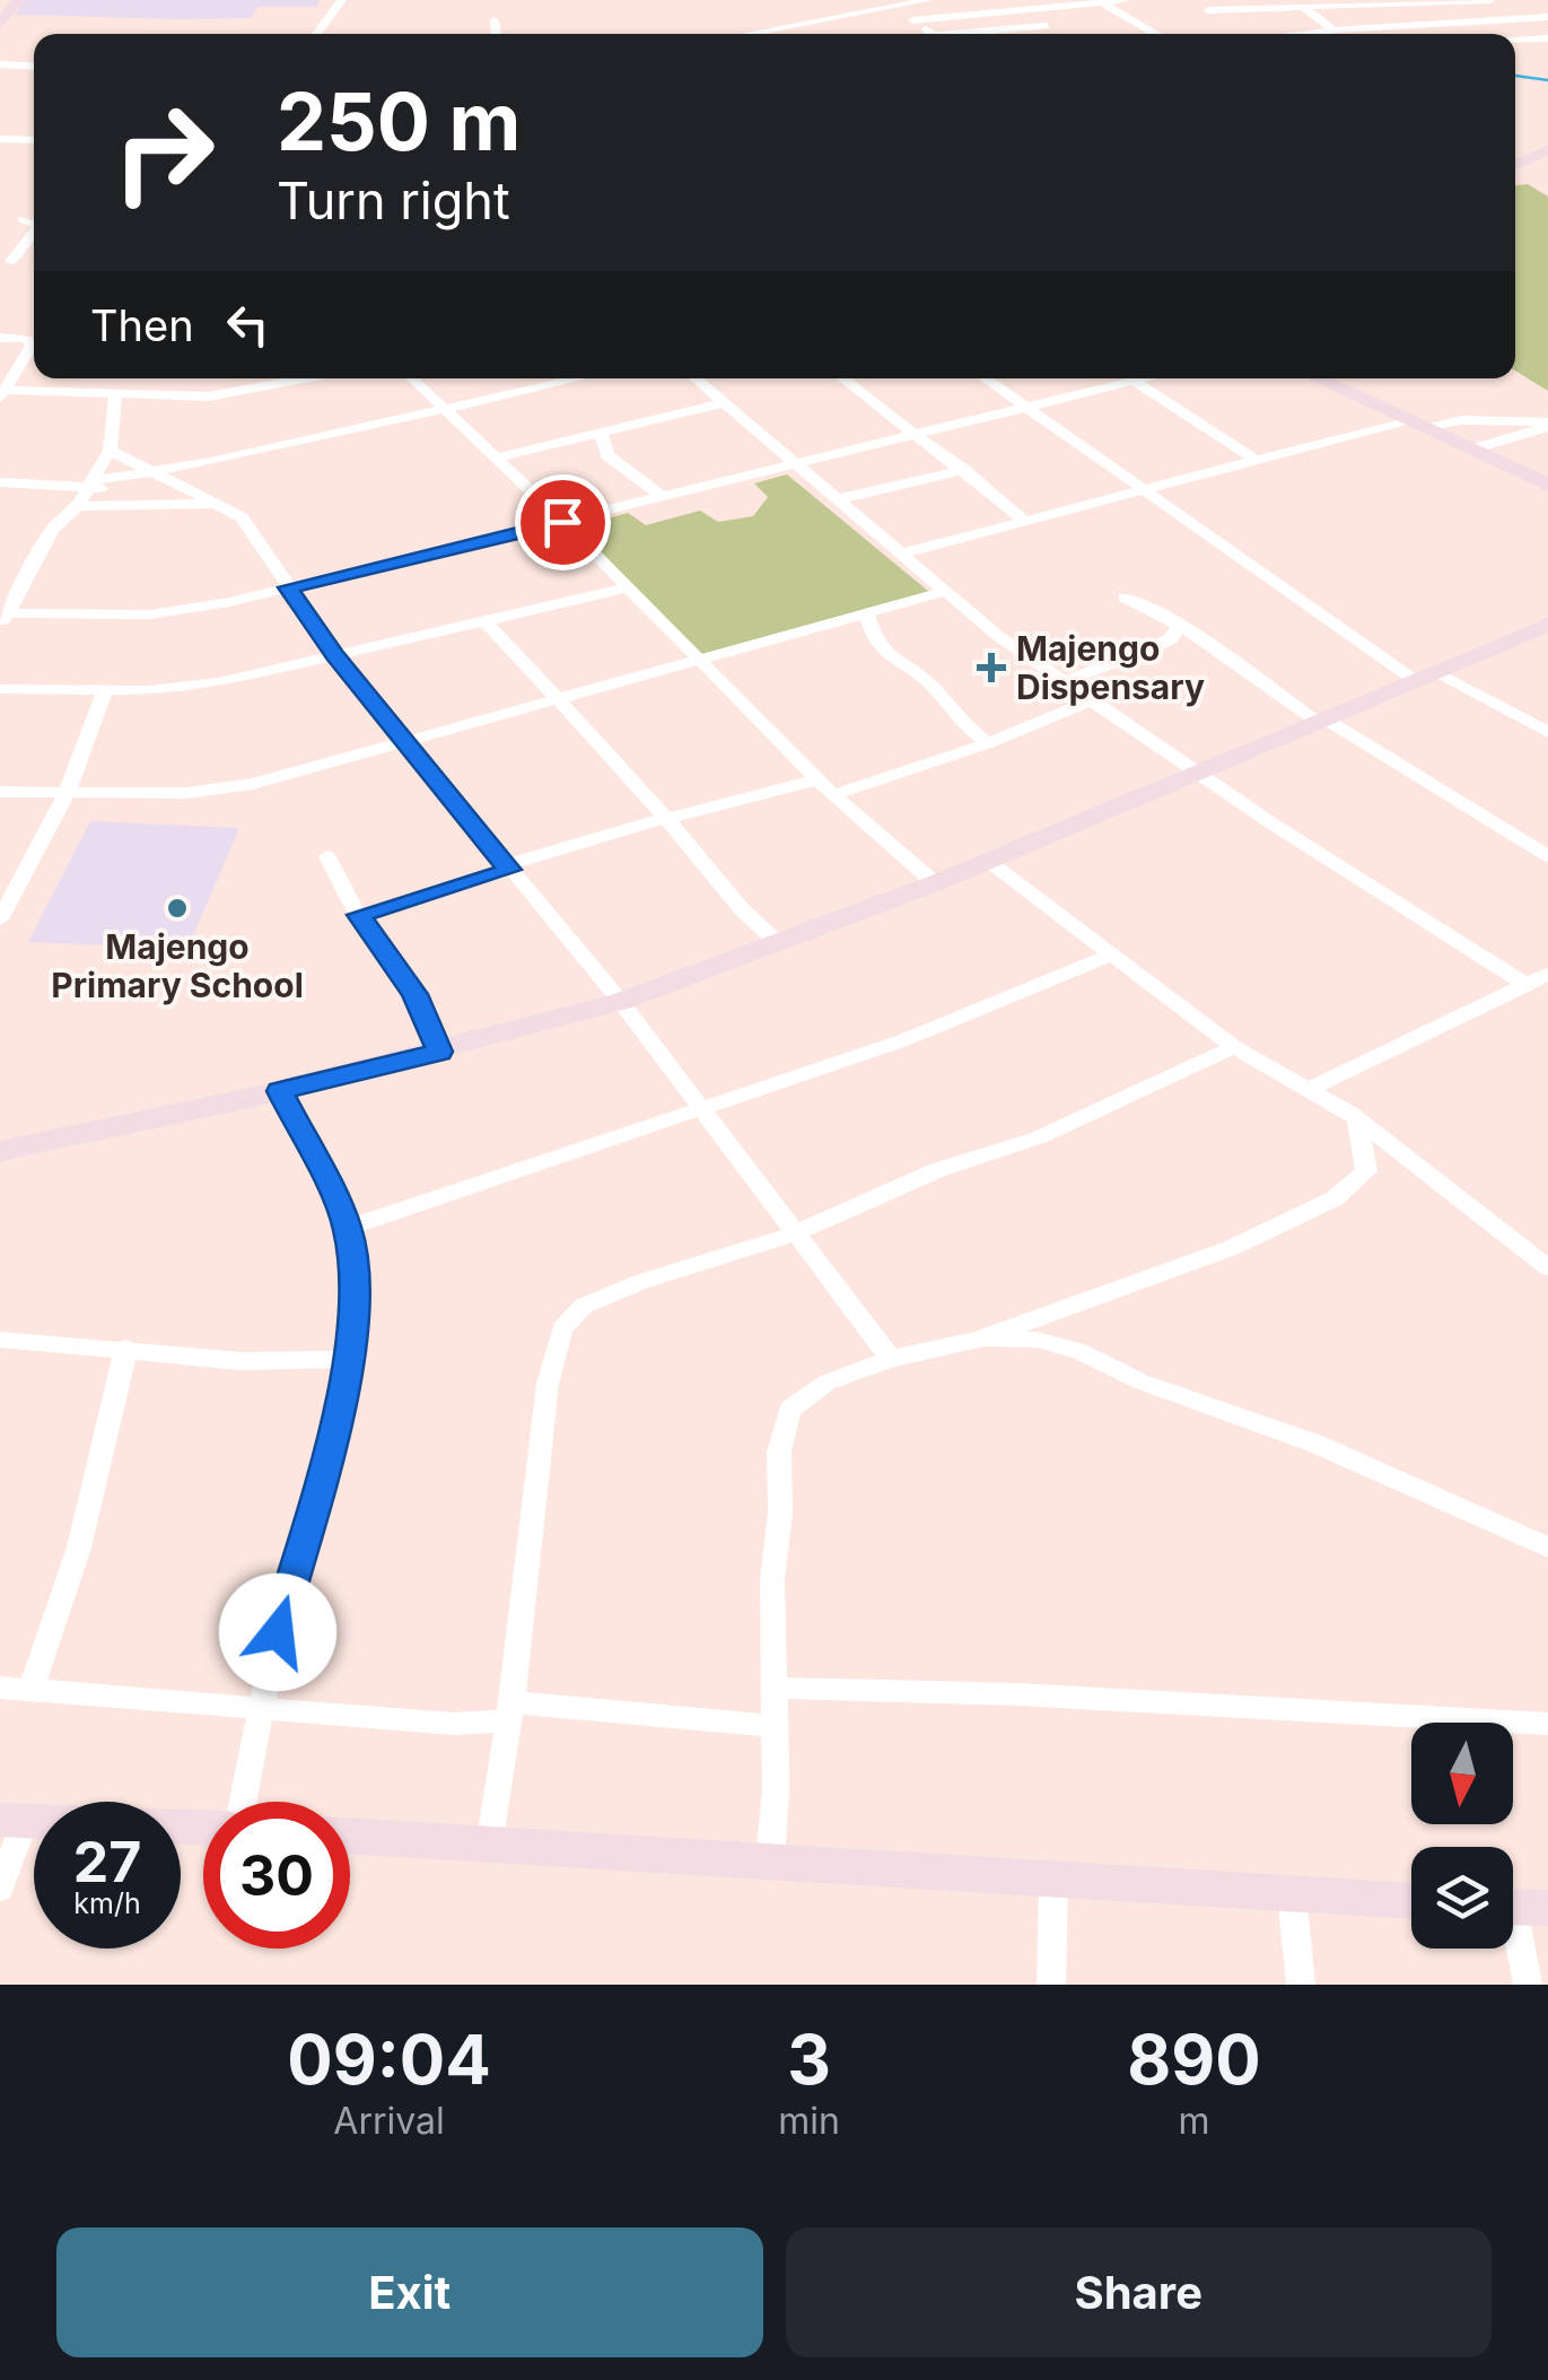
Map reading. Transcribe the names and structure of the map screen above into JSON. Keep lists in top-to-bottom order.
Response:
{
  "places": {
    "health": ["Majengo Dispensary"],
    "other": ["Majengo Primary School"]
  },
  "north": "bottom",
  "page": {
    "turn": ["250 m", "Turn right"],
    "then": "Then",
    "speed": "27 km/h",
    "limit": "30",
    "eta": [
      "09:04",
      "Arrival",
      "3",
      "min",
      "890",
      "m"
    ],
    "buttons": ["Exit", "Share"]
  }
}
